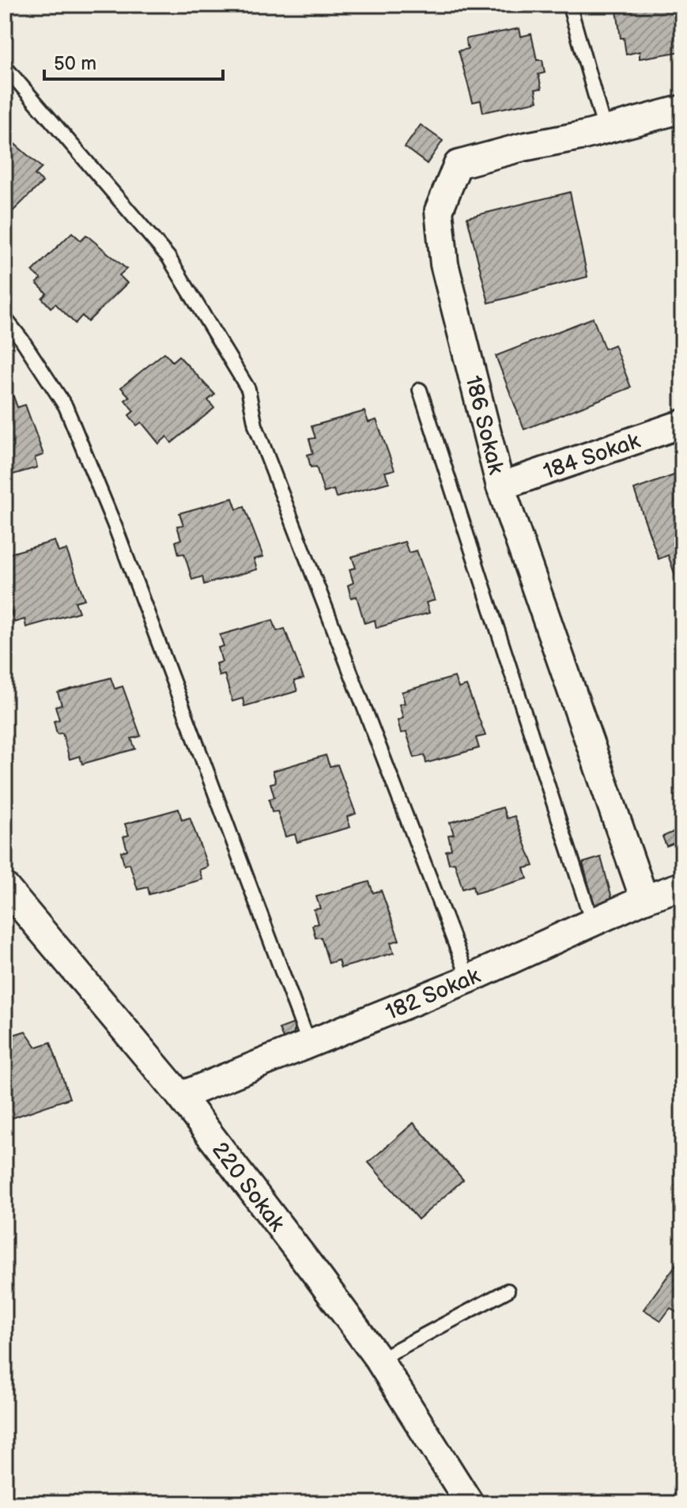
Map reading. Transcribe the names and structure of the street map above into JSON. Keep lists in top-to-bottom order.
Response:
{
  "streets": {
    "street": [
      "186 Sokak",
      "184 Sokak",
      "182 Sokak",
      "220 Sokak"
    ]
  },
  "crossings": [
    ["186 Sokak", "184 Sokak"],
    ["186 Sokak", "182 Sokak"],
    ["182 Sokak", "220 Sokak"]
  ],
  "scale_bar": "50 m"
}
